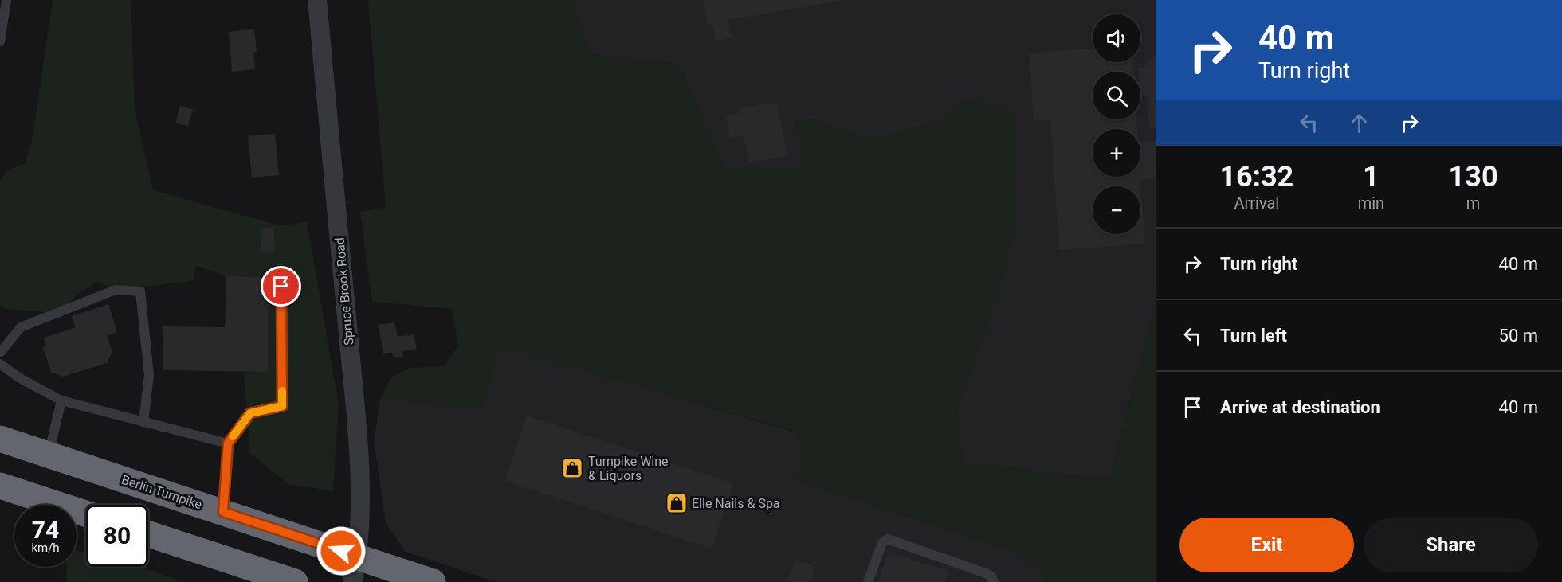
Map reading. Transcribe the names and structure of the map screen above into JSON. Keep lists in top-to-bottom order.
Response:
{
  "streets": {
    "highway": ["Berlin Turnpike"],
    "street": ["Spruce Brook Road"]
  },
  "crossings": [
    ["Spruce Brook Road", "Berlin Turnpike"]
  ],
  "places": {
    "shop": ["Turnpike Wine & Liquors", "Elle Nails & Spa"]
  },
  "page": {
    "turn": ["40 m", "Turn right"],
    "map_buttons": ["+", "−"],
    "eta": [
      "16:32",
      "Arrival",
      "1",
      "min",
      "130",
      "m"
    ],
    "list": [
      {
        "name": "Turn right",
        "value": "40 m"
      },
      {
        "name": "Turn left",
        "value": "50 m"
      },
      {
        "name": "Arrive at destination",
        "value": "40 m"
      }
    ],
    "speed": "74 km/h",
    "limit": "80",
    "buttons": ["Exit", "Share"]
  }
}
